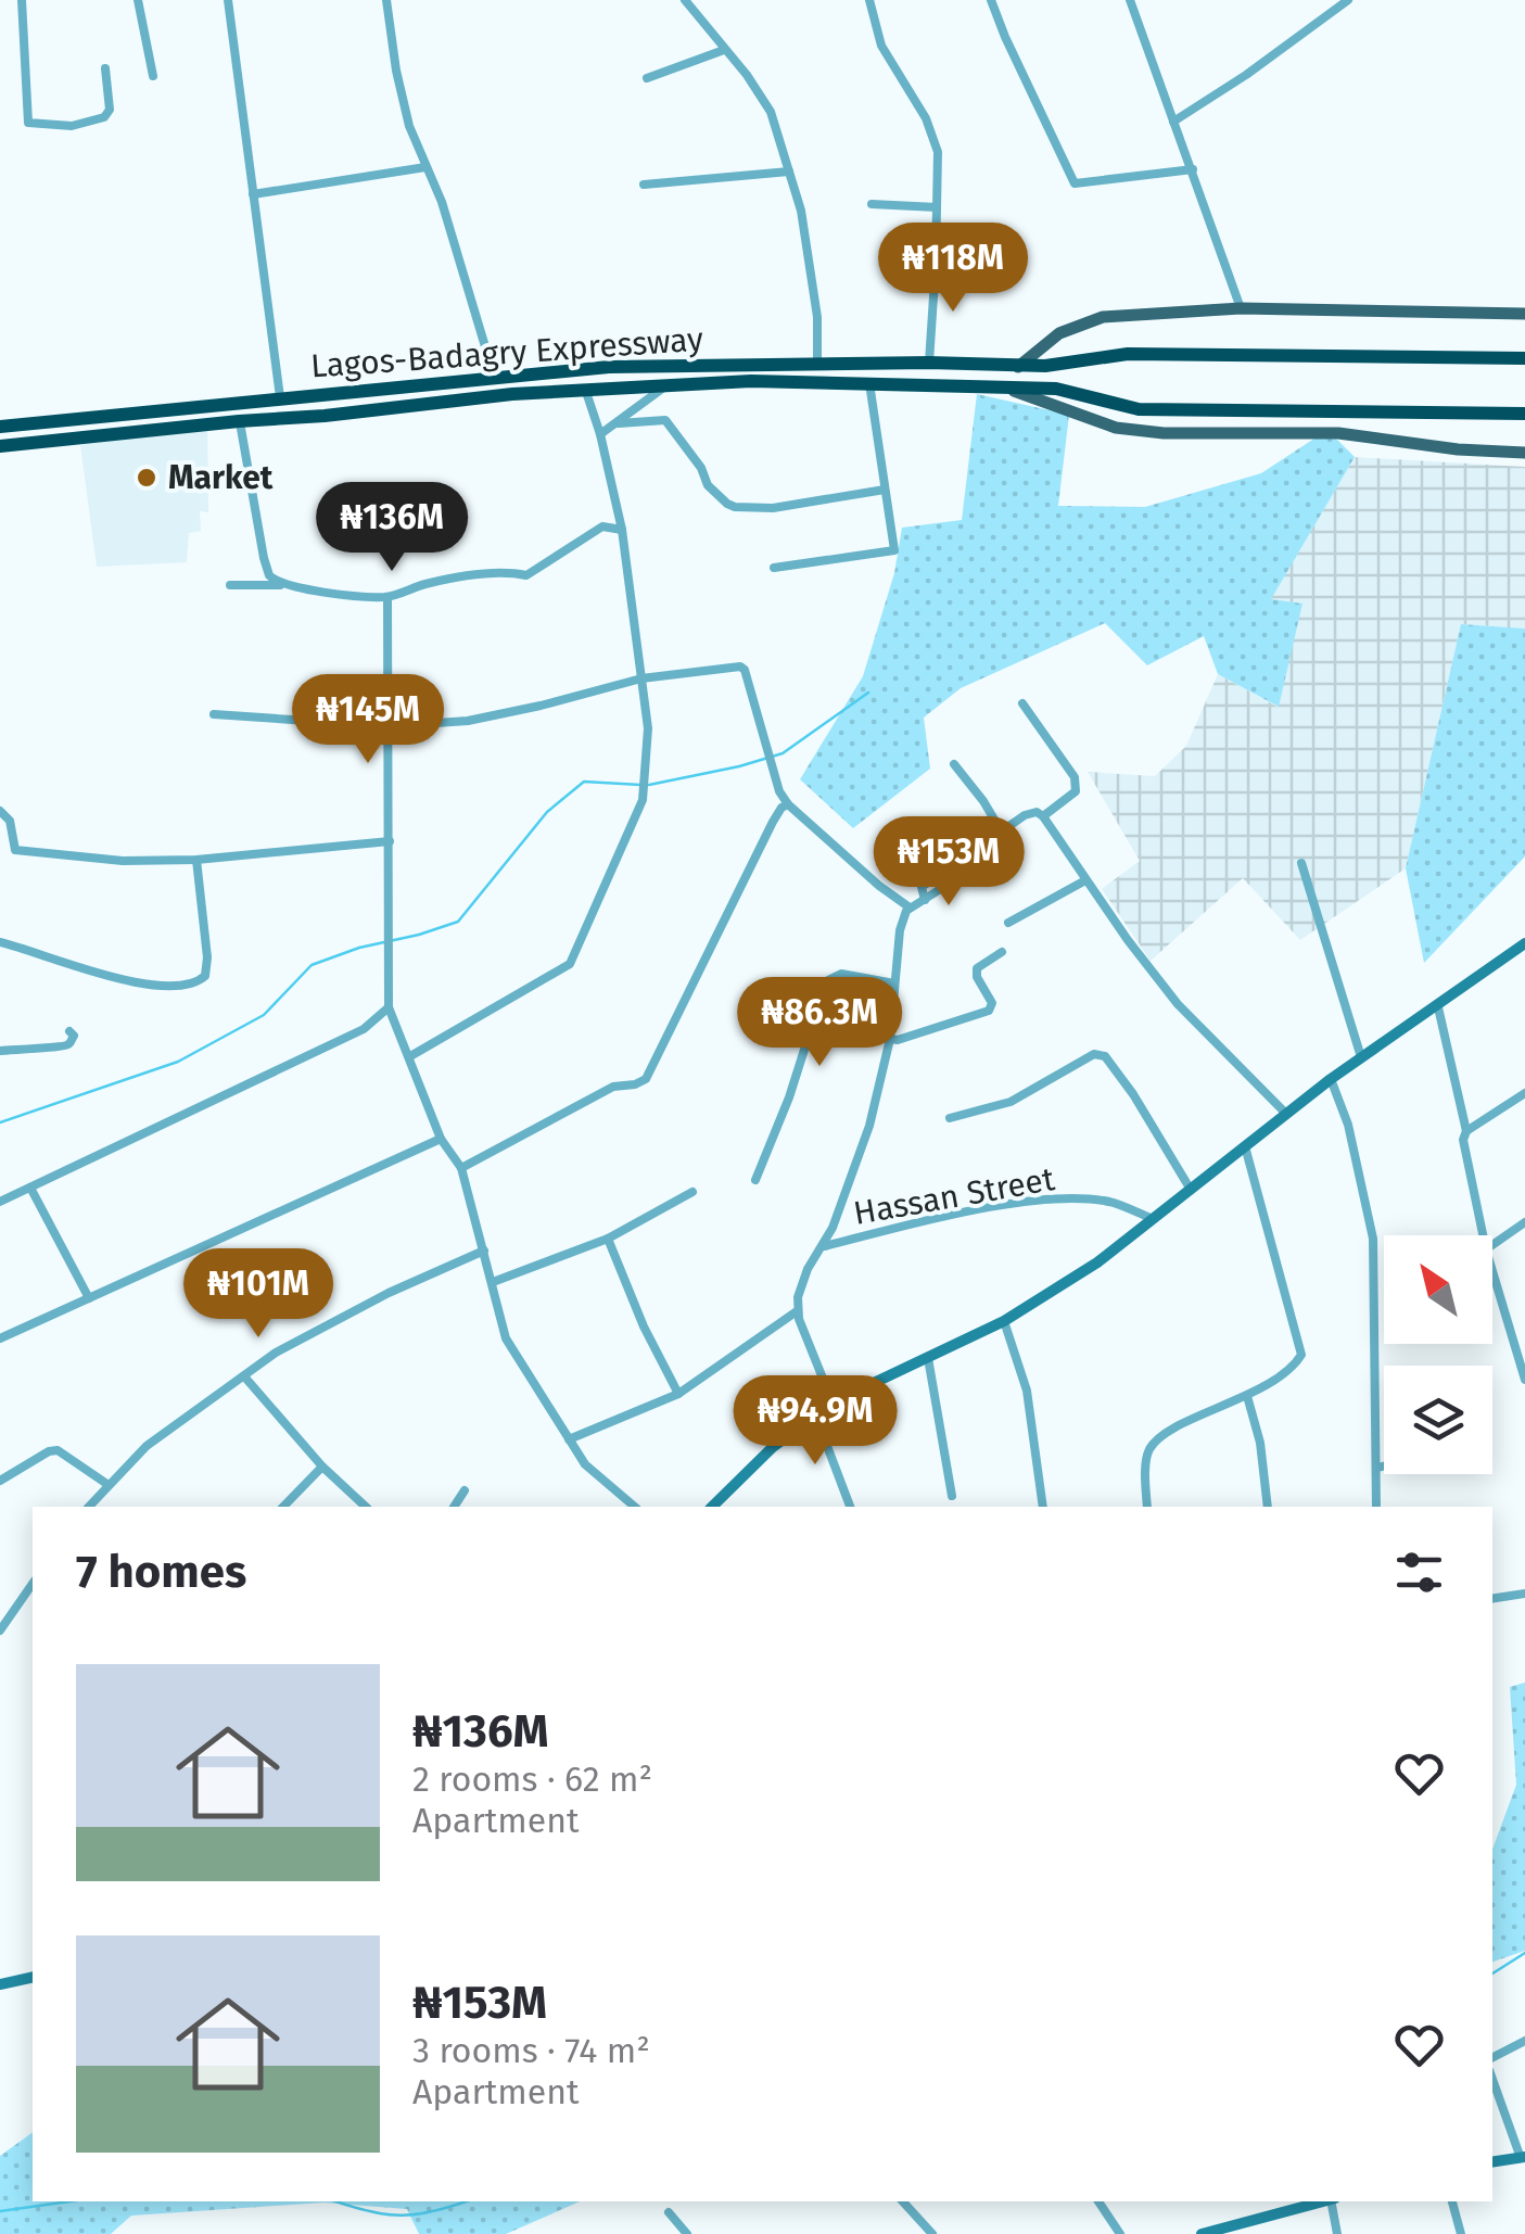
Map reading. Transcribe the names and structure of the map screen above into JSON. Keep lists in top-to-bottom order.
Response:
{
  "streets": {
    "highway": ["Lagos-Badagry Expressway"],
    "street": ["Hassan Street"]
  },
  "places": ["Market"],
  "north": "top left",
  "page": {
    "price": [
      "₦118M",
      "₦136M",
      "₦145M",
      "₦153M",
      "₦86.3M",
      "₦101M",
      "₦94.9M"
    ],
    "heading": "7 homes",
    "list": [
      {
        "name": "₦136M",
        "note": "2 rooms · 62 m² · Apartment"
      },
      {
        "name": "₦153M",
        "note": "3 rooms · 74 m² · Apartment"
      }
    ]
  }
}
